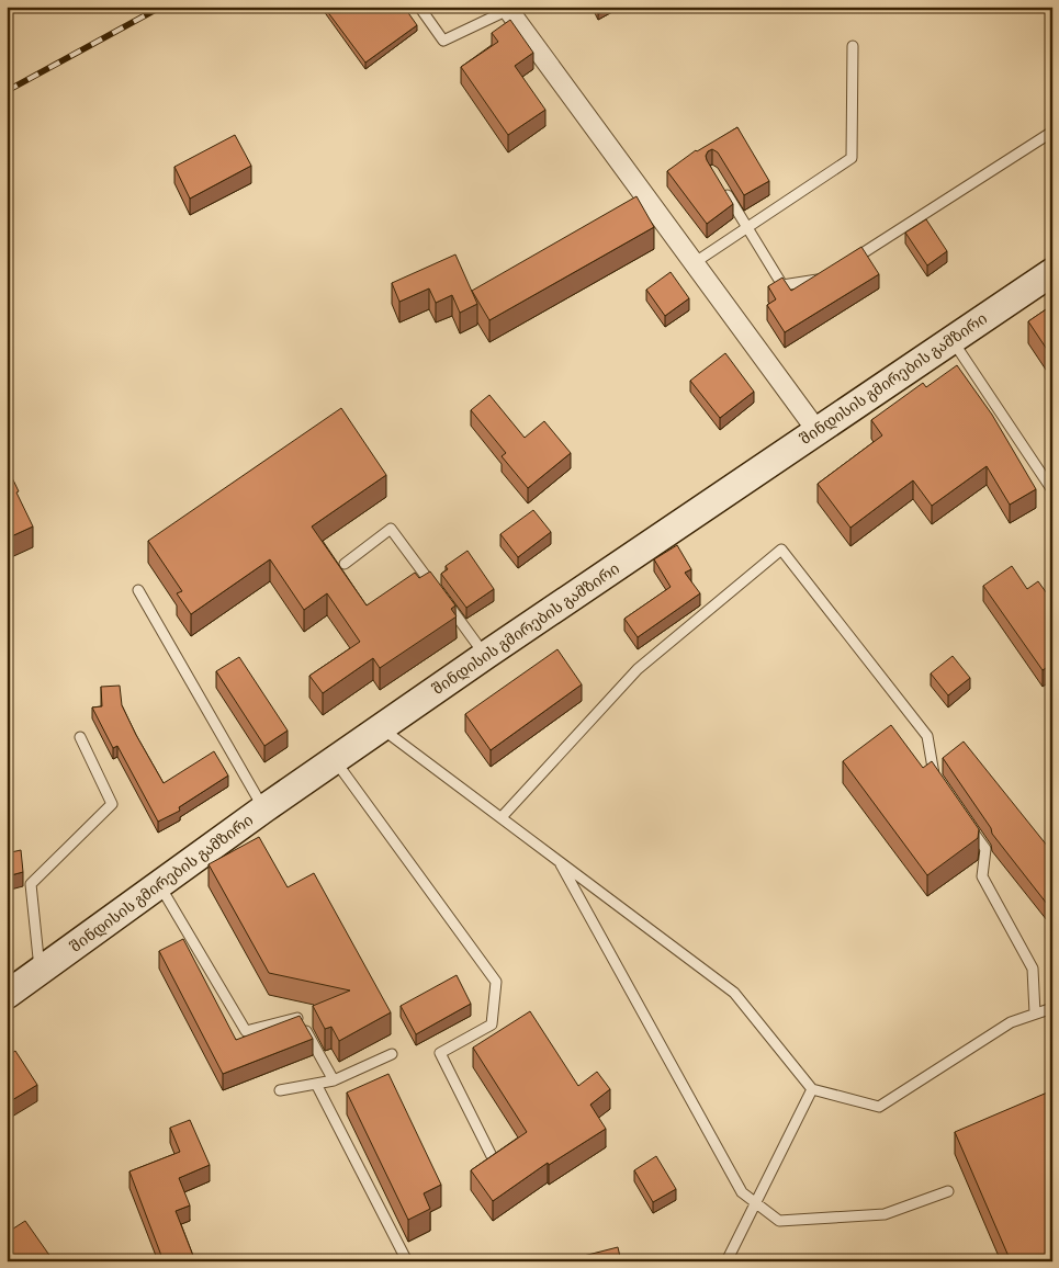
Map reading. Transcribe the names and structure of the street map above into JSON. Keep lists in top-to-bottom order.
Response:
{
  "streets": {
    "main road": ["შინდისის გმირების გამზირი"]
  }
}
